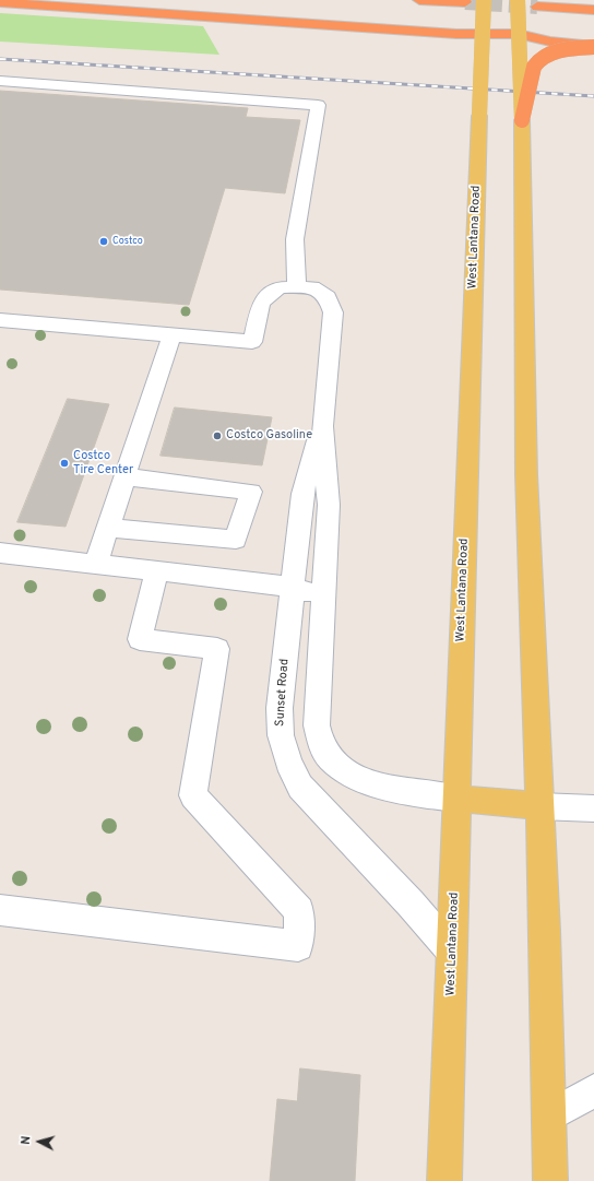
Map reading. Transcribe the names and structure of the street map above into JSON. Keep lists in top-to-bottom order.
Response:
{
  "streets": {
    "main road": ["West Lantana Road"],
    "street": ["Sunset Road"]
  },
  "crossings": [
    ["West Lantana Road", "Sunset Road"]
  ],
  "places": ["Costco", "Costco Gasoline", "Costco Tire Center"],
  "north": "left"
}
